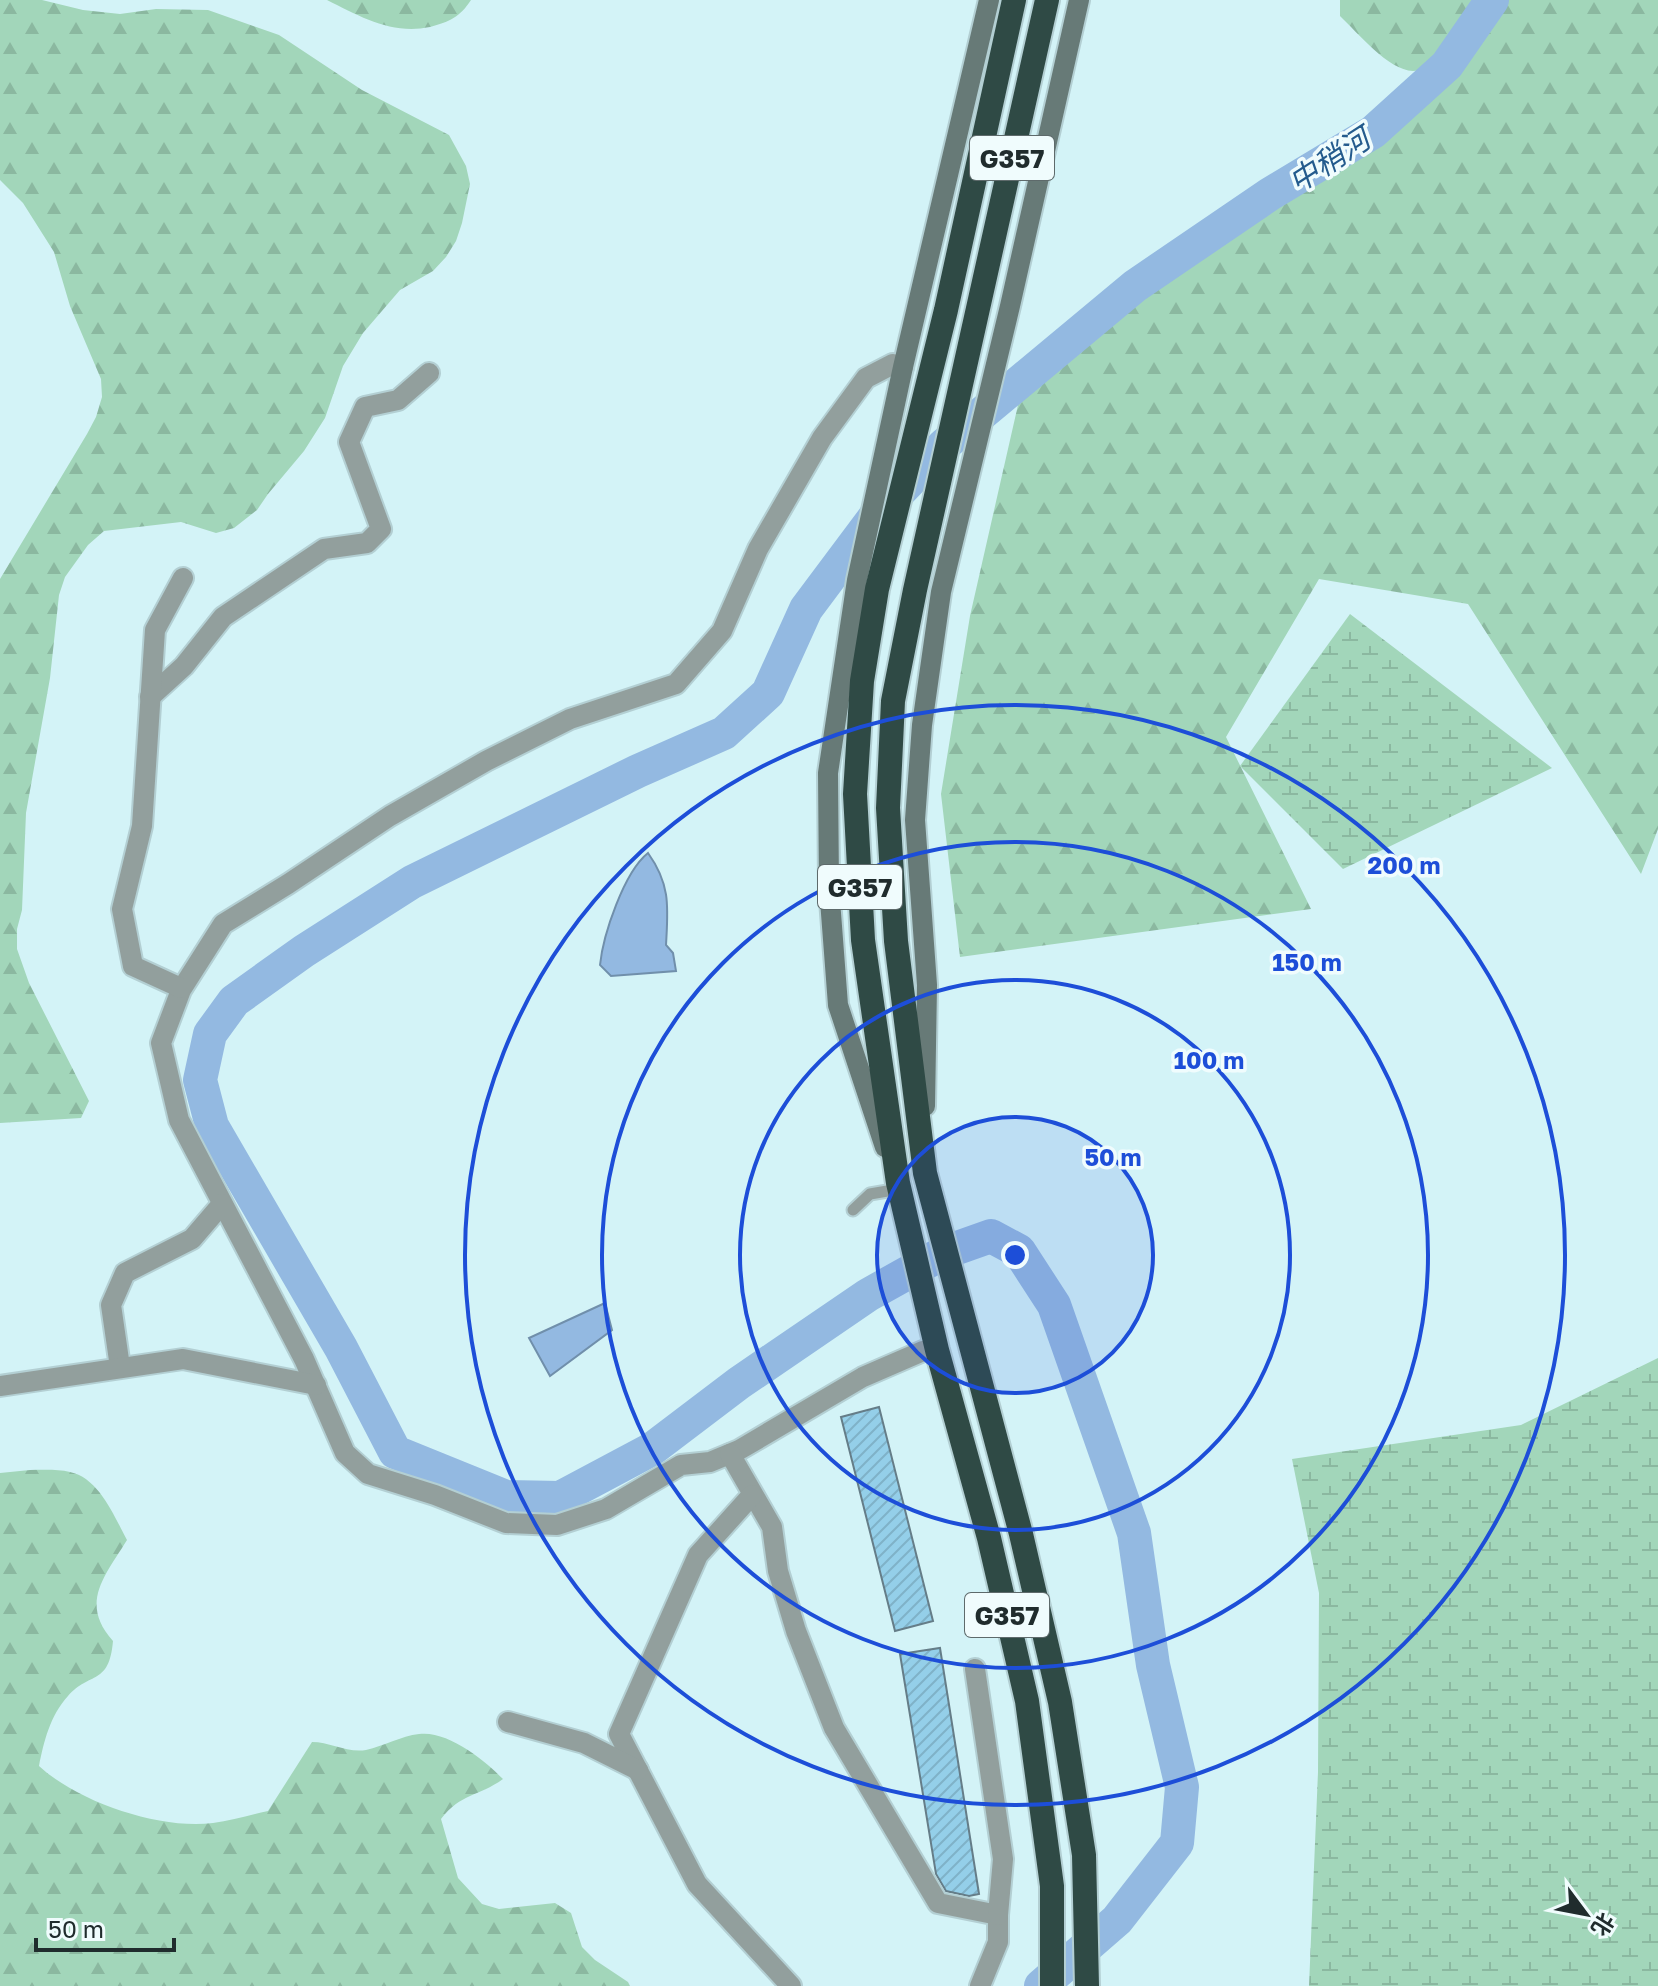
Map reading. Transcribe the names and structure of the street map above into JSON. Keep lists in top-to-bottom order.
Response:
{
  "streets": {
    "highway": ["G357"]
  },
  "water": ["中稍河"],
  "scale_bar": "50 m",
  "north": "bottom right",
  "rings": [
    "200 m",
    "150 m",
    "100 m",
    "50 m"
  ]
}
